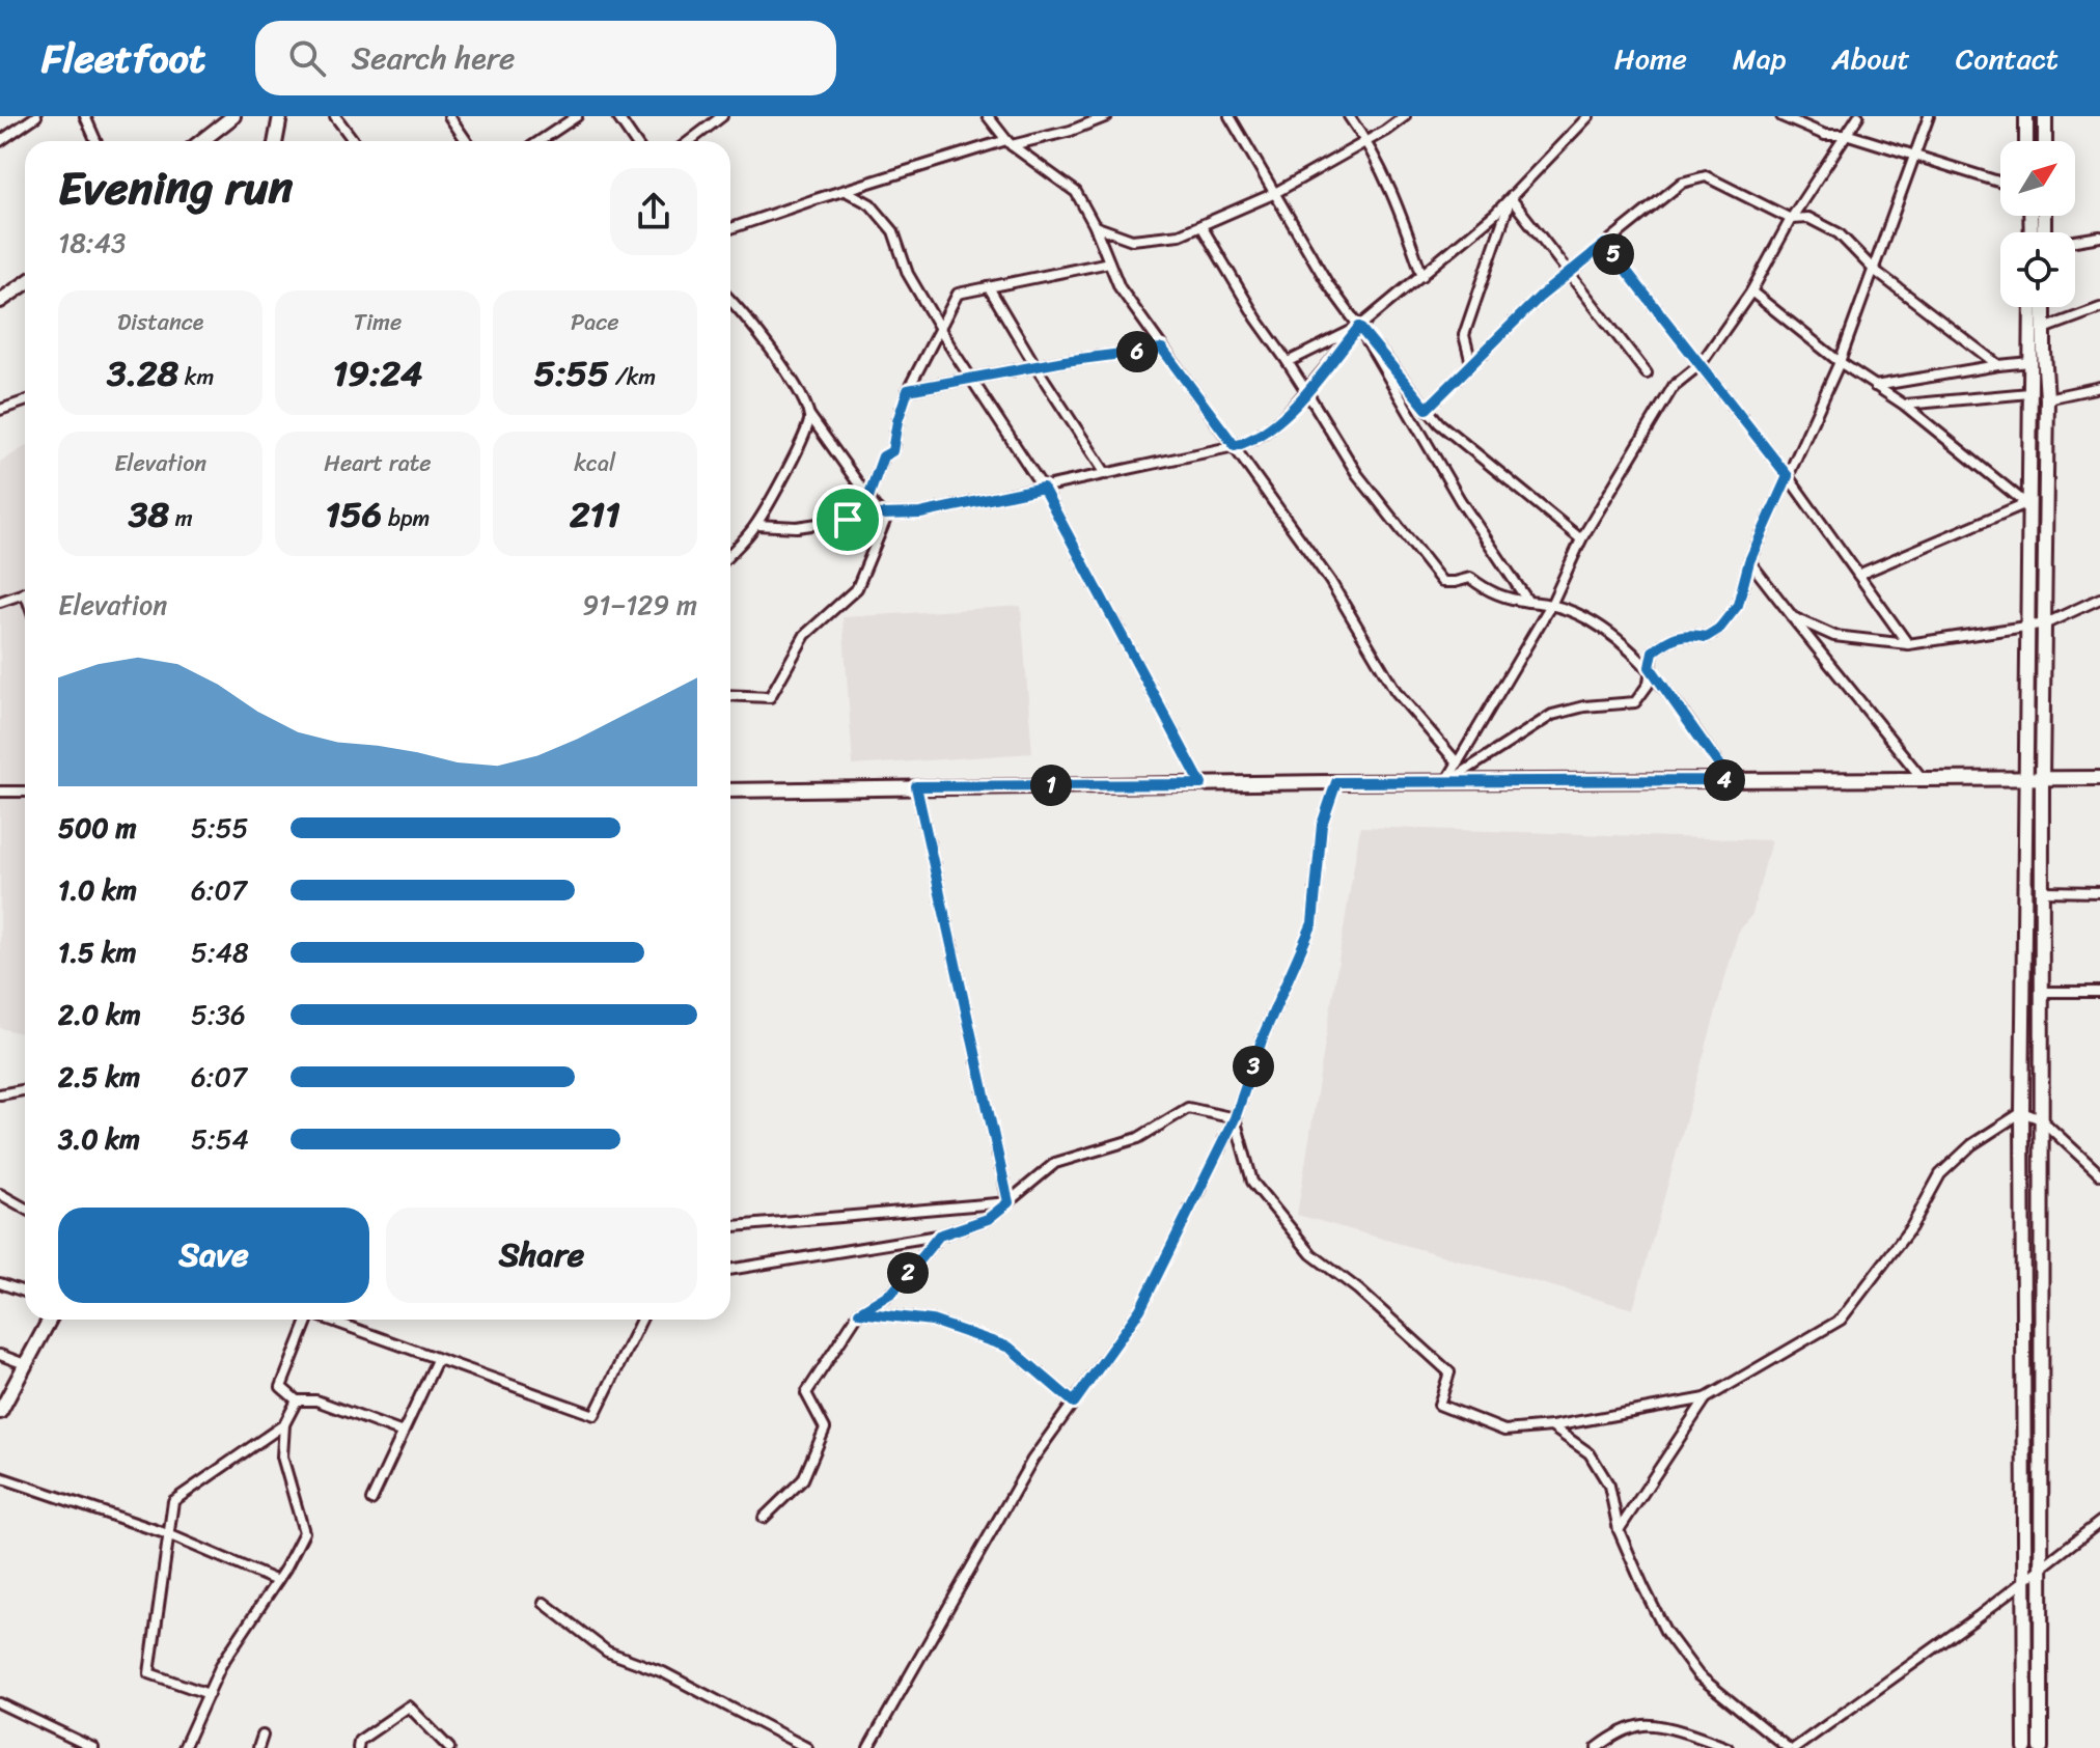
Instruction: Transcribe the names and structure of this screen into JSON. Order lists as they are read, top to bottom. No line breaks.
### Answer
{"north":"top right","page":{"header":"Fleetfoot","search":"Search here","nav":["Home","Map","About","Contact"],"heading":["Evening run","18:43"],"pins":["5","6","4","1","3","2"],"stats":[["Distance","3.28 km"],["Time","19:24"],["Pace","5:55 /km"],["Elevation","38 m"],["Heart rate","156 bpm"],["kcal","211"]],"chart":["Elevation","91–129 m"],"list":[{"name":"500 m","note":"5:55"},{"name":"1.0 km","note":"6:07"},{"name":"1.5 km","note":"5:48"},{"name":"2.0 km","note":"5:36"},{"name":"2.5 km","note":"6:07"},{"name":"3.0 km","note":"5:54"}],"buttons":["Save","Share"]}}
